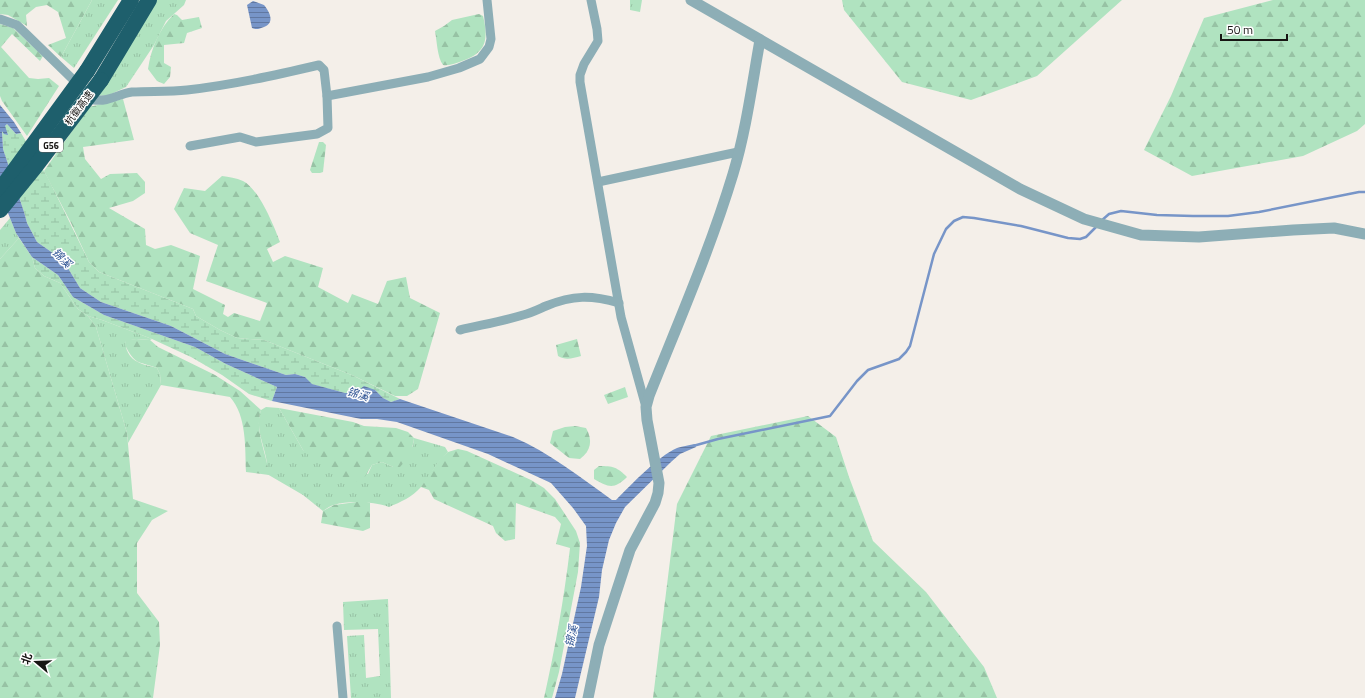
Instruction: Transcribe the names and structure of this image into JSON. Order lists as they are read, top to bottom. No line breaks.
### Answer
{"streets":{"highway":["杭徽高速","G56"]},"water":["锦溪"],"scale_bar":"50 m","north":"left"}
